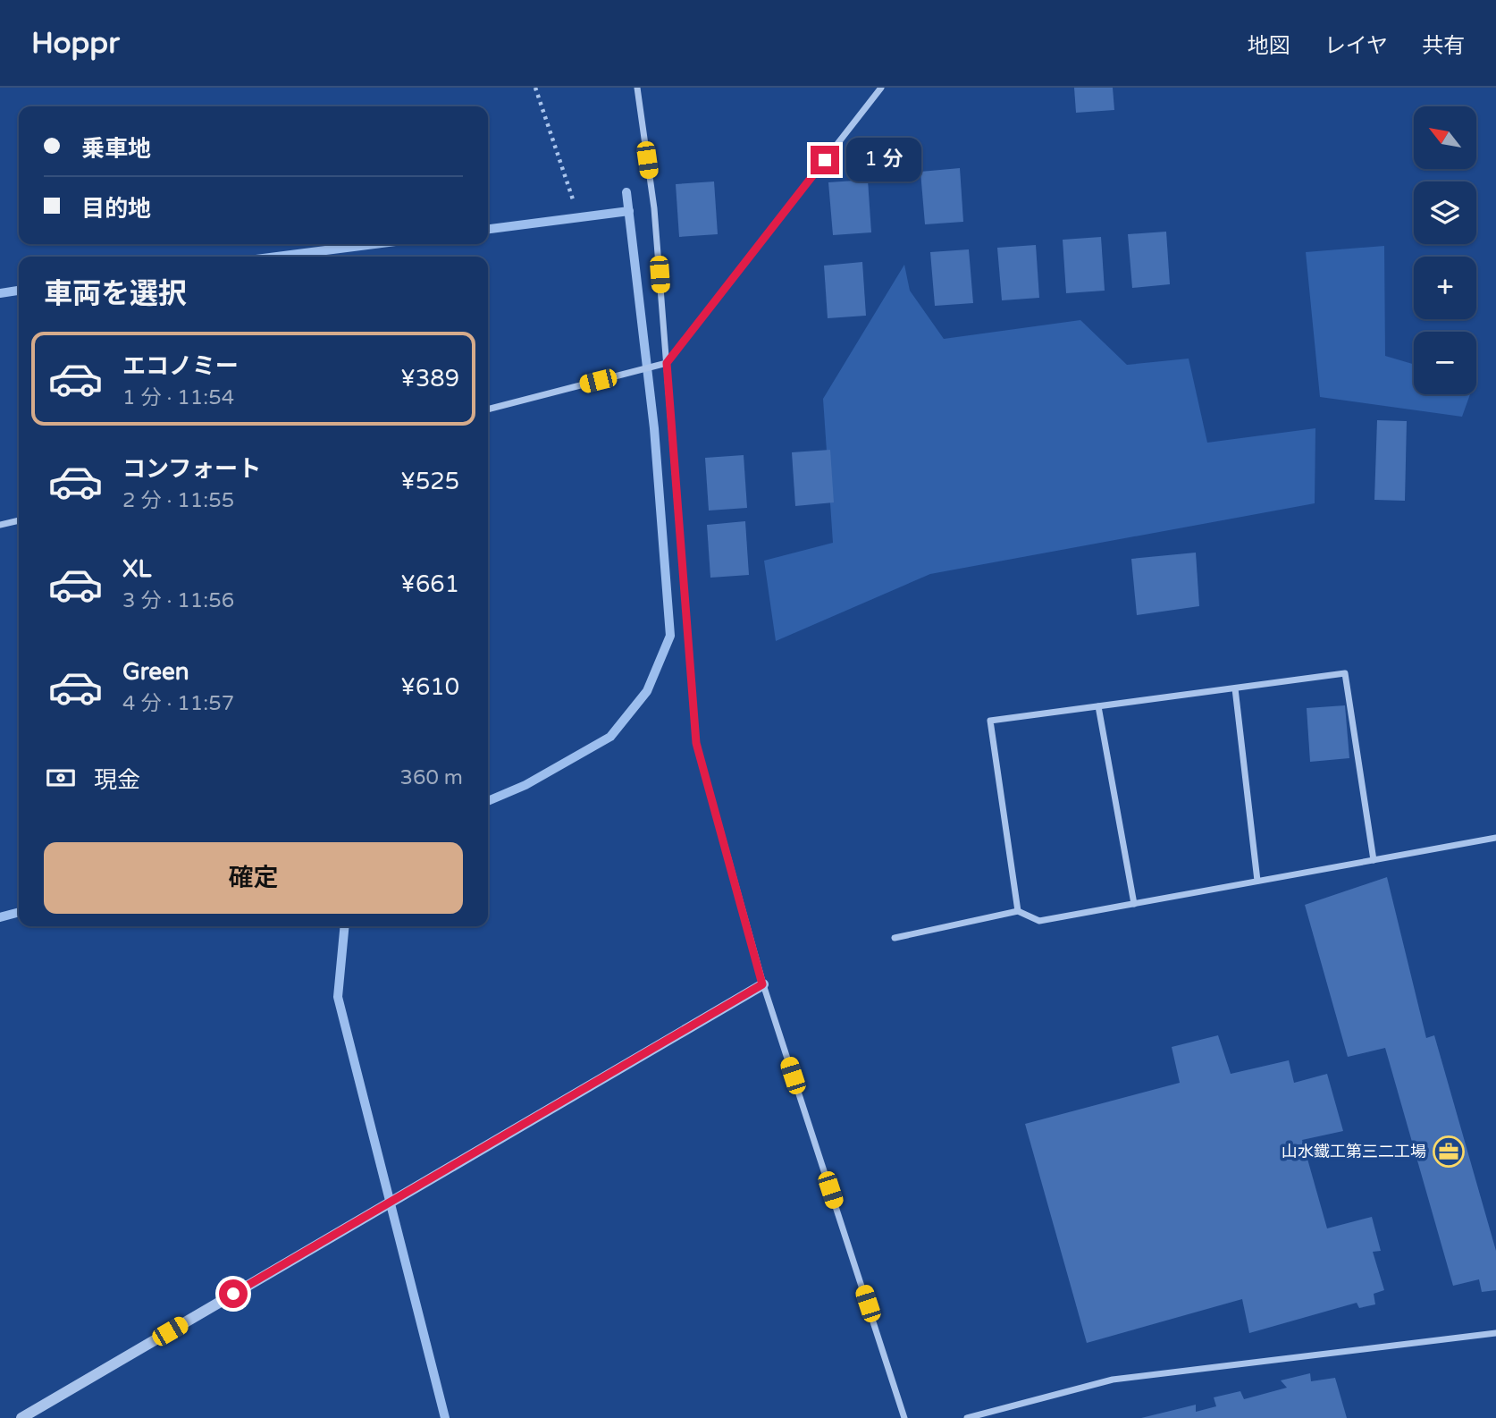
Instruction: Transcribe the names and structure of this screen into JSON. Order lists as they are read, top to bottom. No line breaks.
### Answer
{"places":{"office":["山水鐵工第三二工場"]},"north":"top left","page":{"header":"Hoppr","nav":["地図","レイヤ","共有"],"map_buttons":["+","−"],"banner":["乗車地","目的地"],"bubble":"1 分","heading":"車両を選択","list":[{"name":"エコノミー","note":"1 分 · 11:54","value":"¥389"},{"name":"コンフォート","note":"2 分 · 11:55","value":"¥525"},{"name":"XL","note":"3 分 · 11:56","value":"¥661"},{"name":"Green","note":"4 分 · 11:57","value":"¥610"}],"pay":["現金","360 m"],"buttons":"確定"}}
